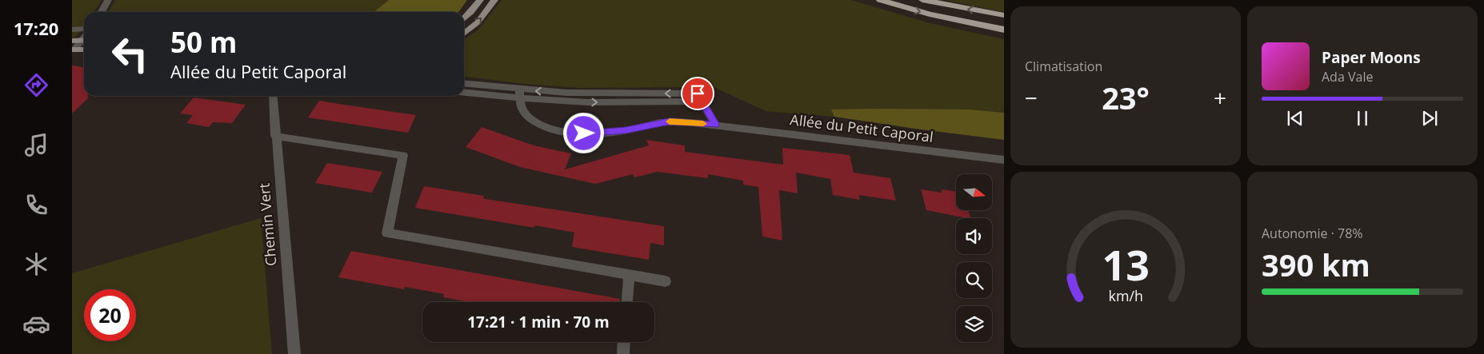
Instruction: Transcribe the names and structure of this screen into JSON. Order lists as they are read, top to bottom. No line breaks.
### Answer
{"streets":{"street":["Allée du Petit Caporal","Chemin Vert"]},"north":"right","page":{"tabs":"17:20","tile":["Climatisation",["Autonomie · 78%","390 km"]],"turn":["50 m","Allée du Petit Caporal"],"song":["Paper Moons","Ada Vale"],"heat":["−","23°","+"],"limit":"20","trip":"17:21 · 1 min · 70 m","gauge":["13","km/h"]}}
